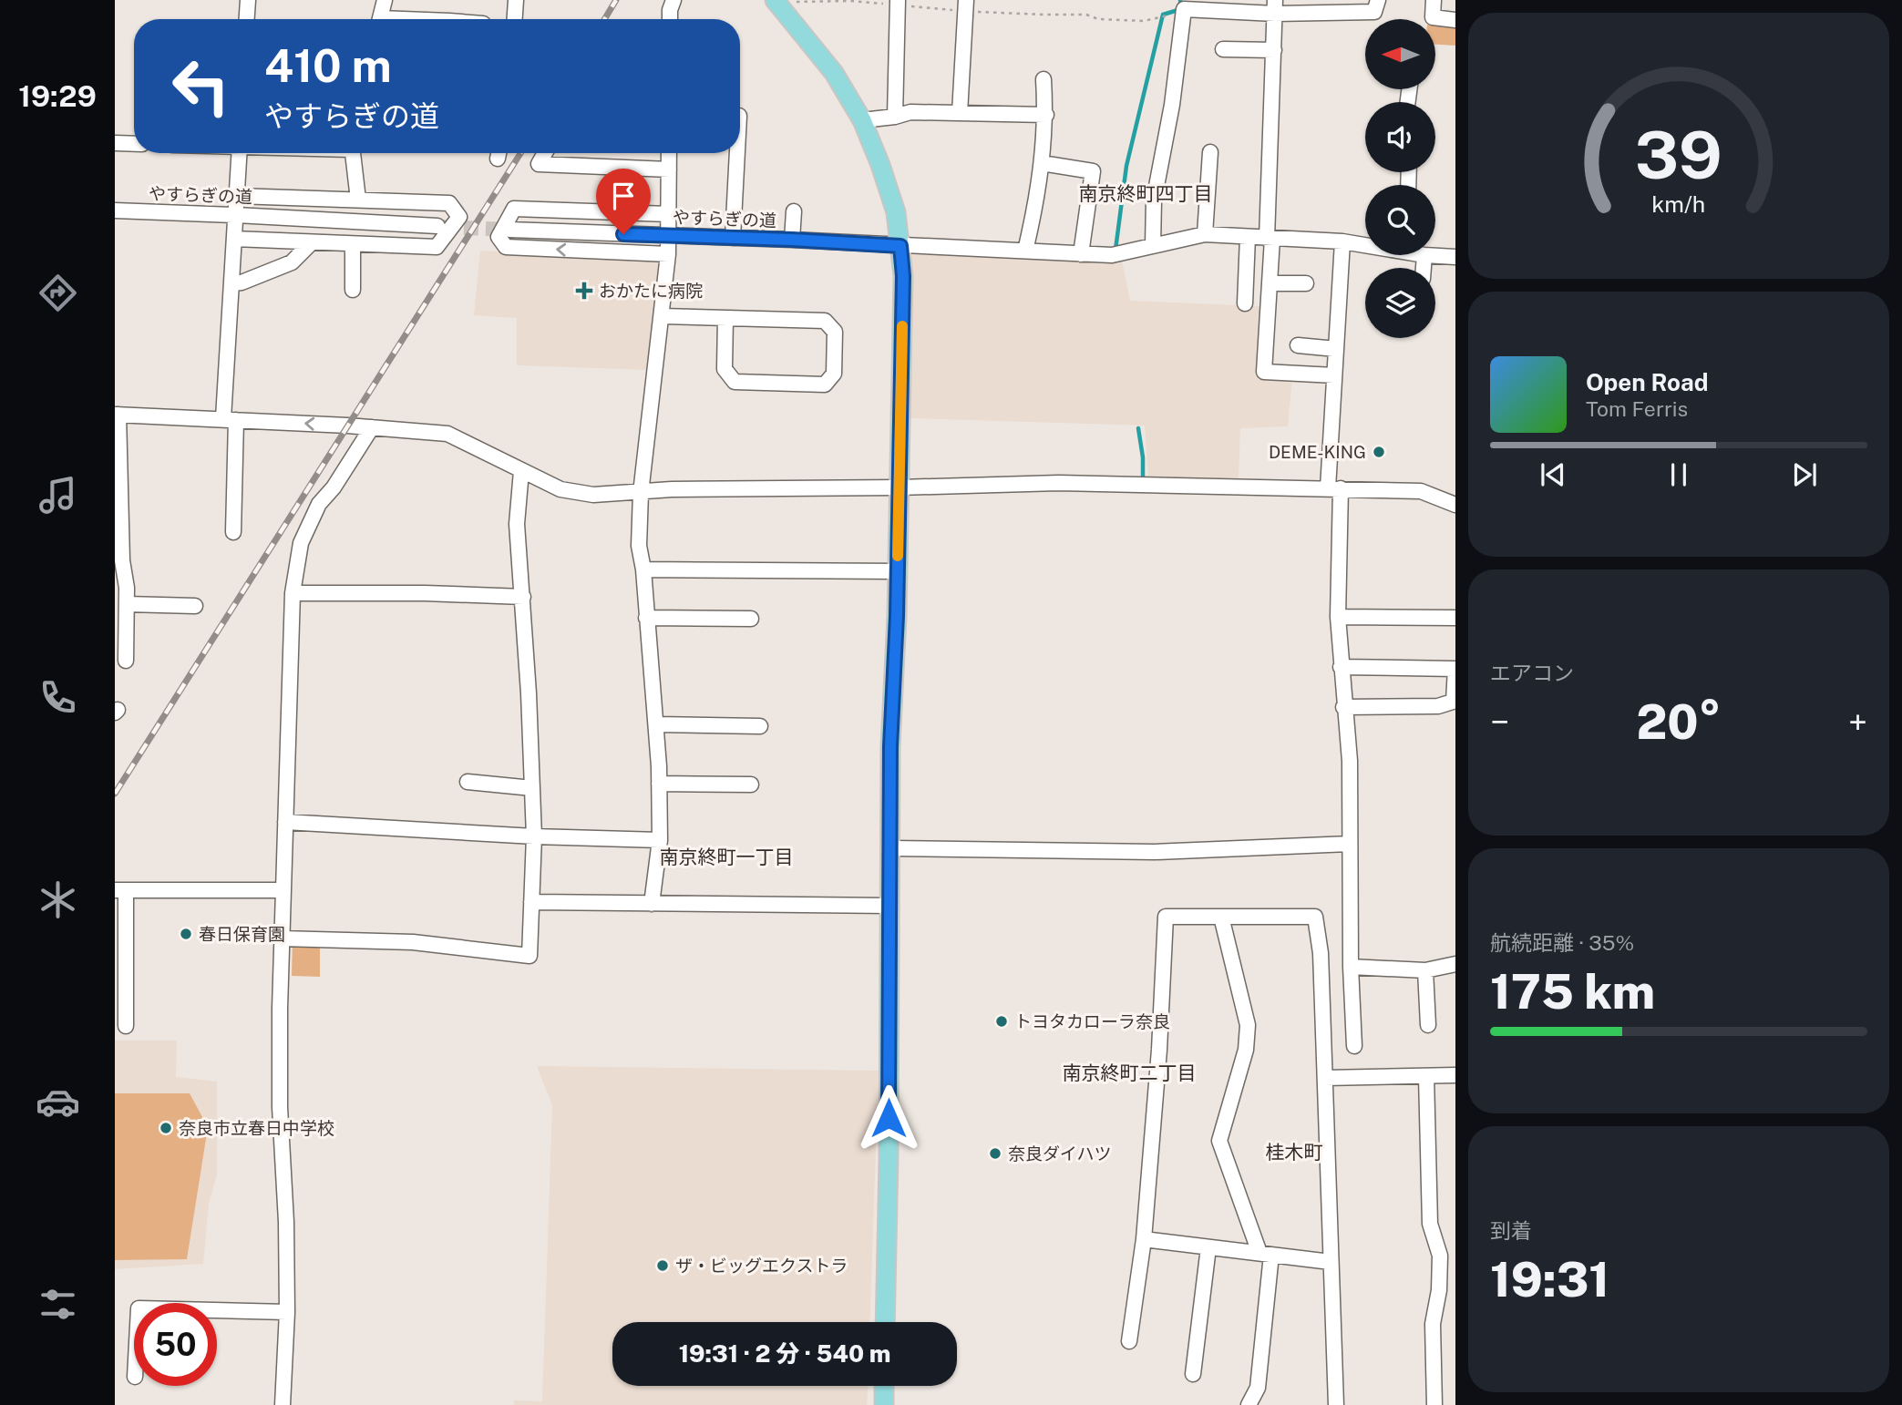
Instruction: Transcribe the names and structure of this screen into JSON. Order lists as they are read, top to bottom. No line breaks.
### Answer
{"streets":{"street":["やすらぎの道"]},"districts":["南京終町四丁目","南京終町一丁目","南京終町二丁目","桂木町"],"places":{"health":["おかたに病院"],"other":["DEME-KING","春日保育園","トヨタカローラ奈良","奈良市立春日中学校","奈良ダイハツ","ザ・ビッグエクストラ"]},"north":"left","page":{"tabs":"19:29","turn":["410 m","やすらぎの道"],"song":["Open Road","Tom Ferris"],"tile":["エアコン",["航続距離 · 35%","175 km"],["到着","19:31"]],"heat":["−","20°","+"],"limit":"50","trip":"19:31 · 2 分 · 540 m","gauge":["39","km/h"]}}
